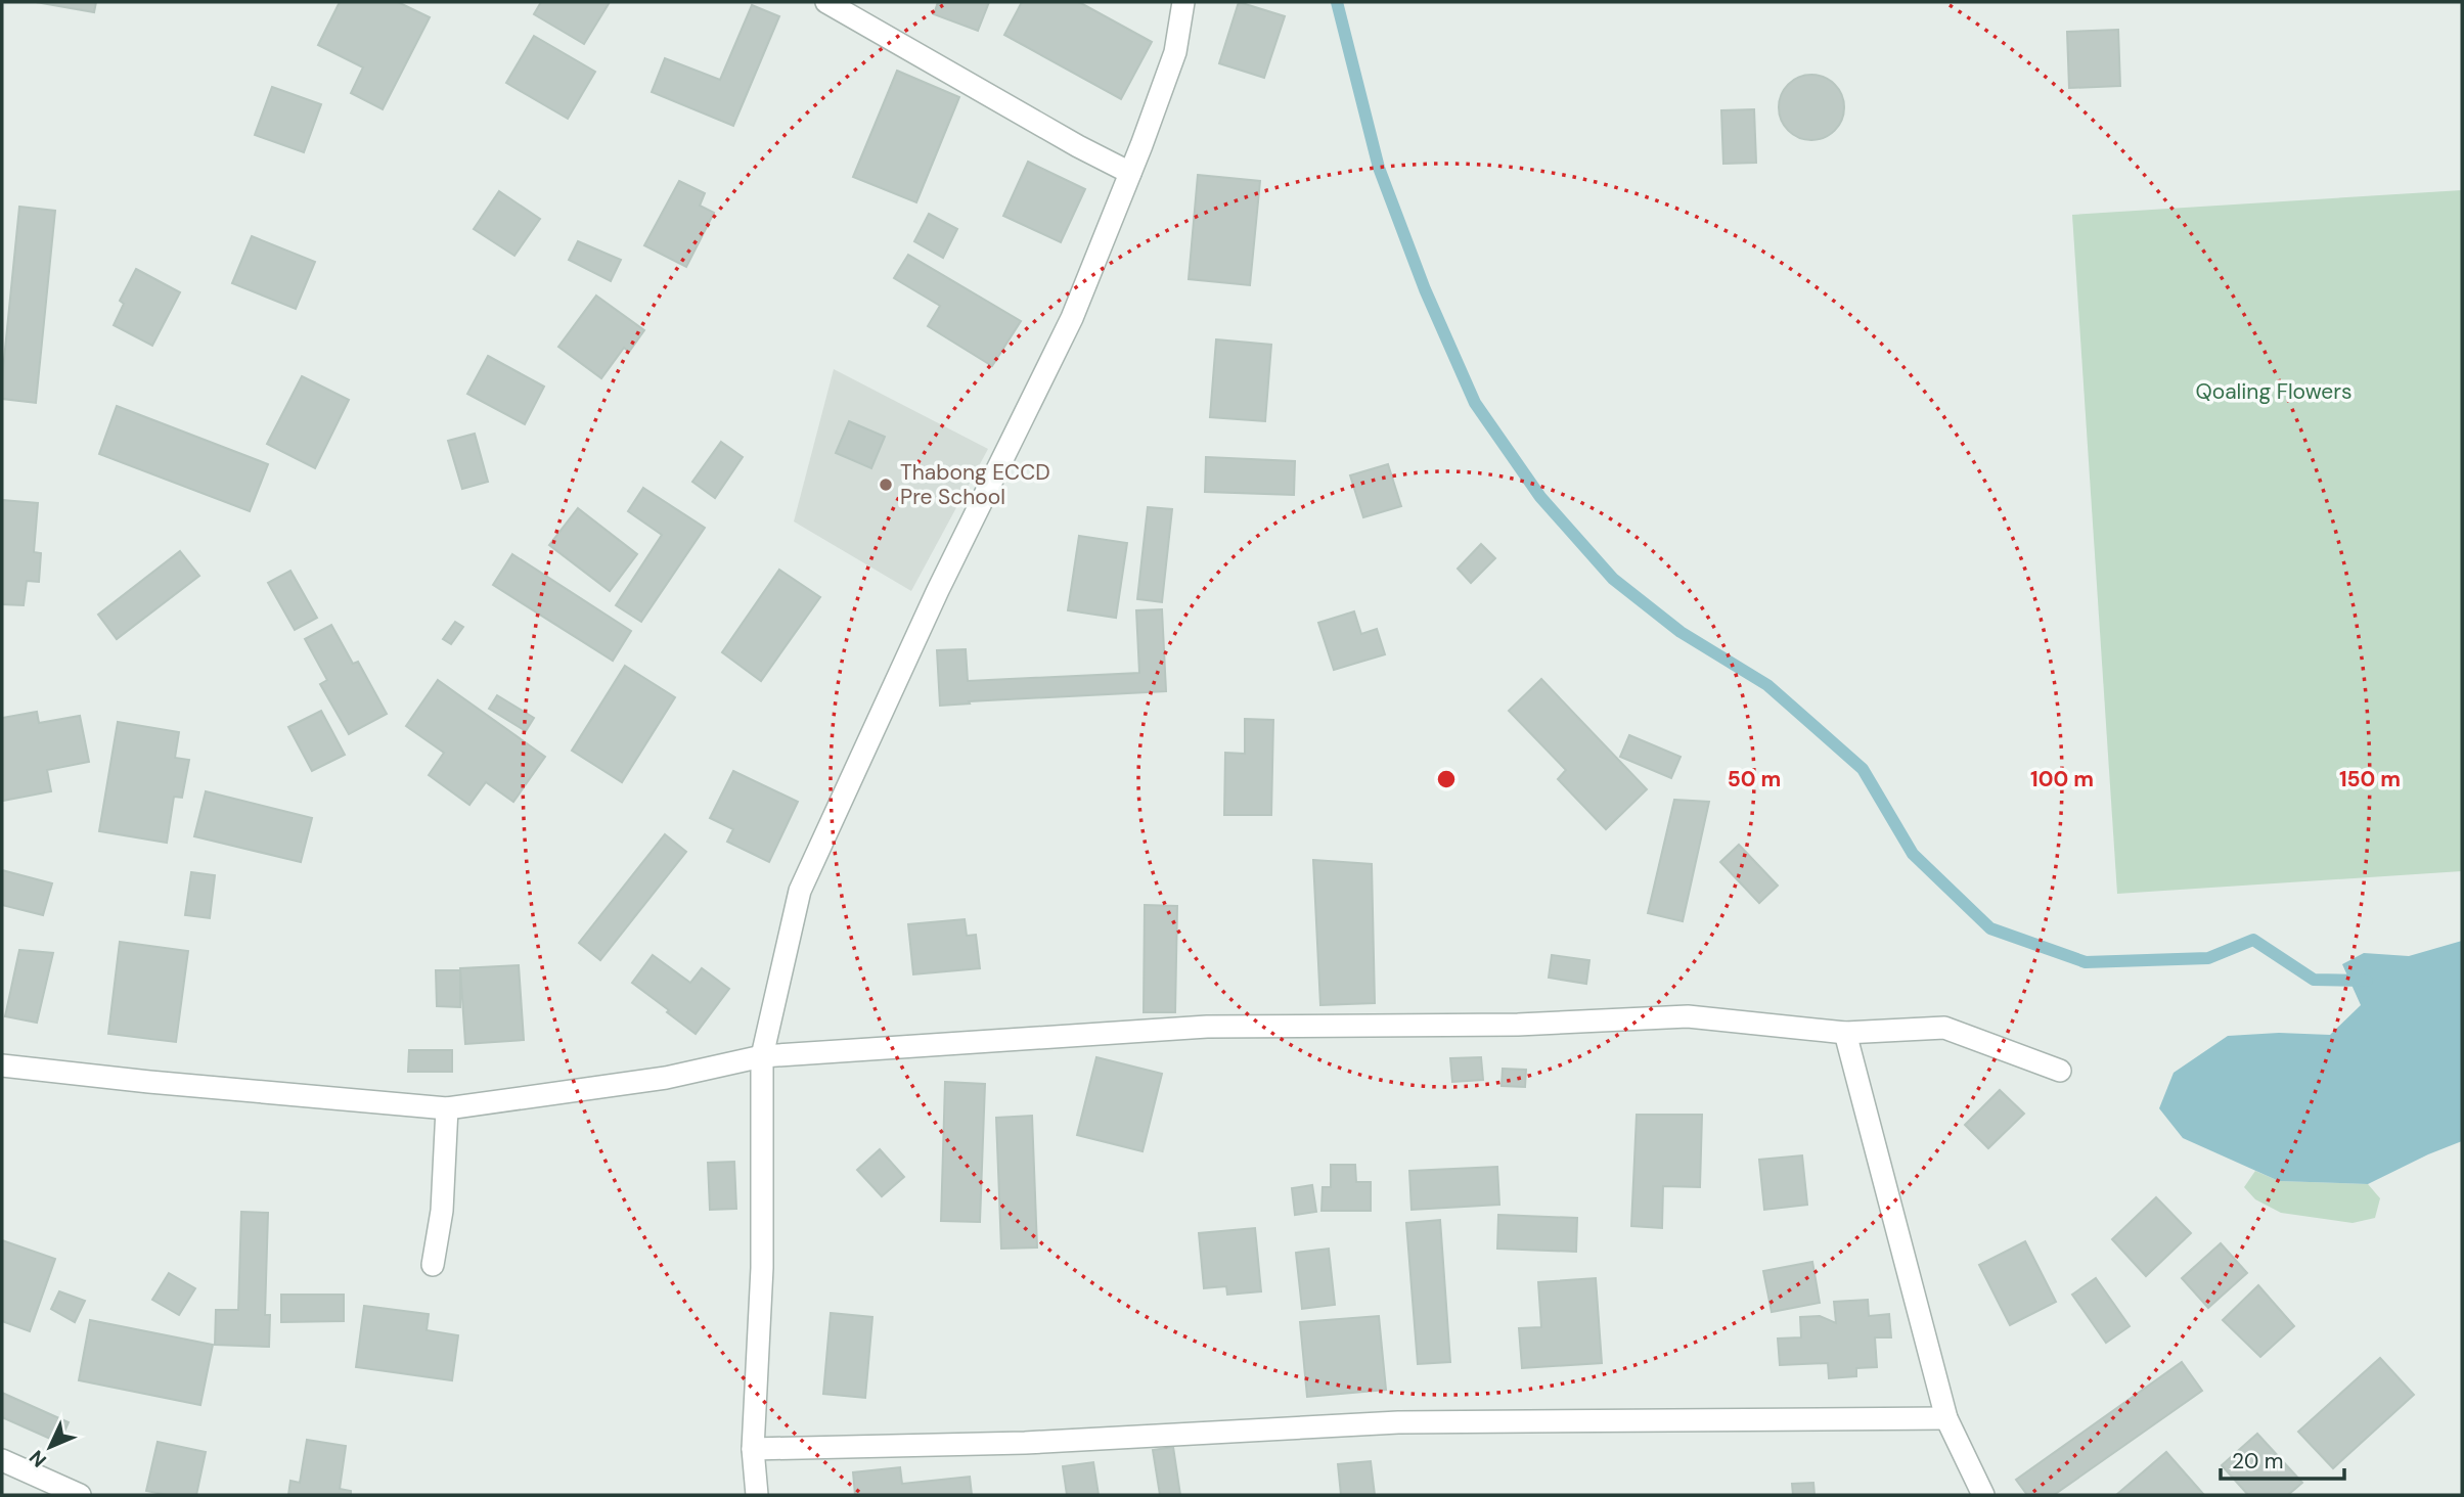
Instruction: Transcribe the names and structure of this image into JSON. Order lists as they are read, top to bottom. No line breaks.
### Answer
{"parks":["Qoaling Flowers"],"places":["Thabong ECCD Pre School"],"scale_bar":"20 m","north":"bottom left","rings":["50 m","100 m","150 m"]}
